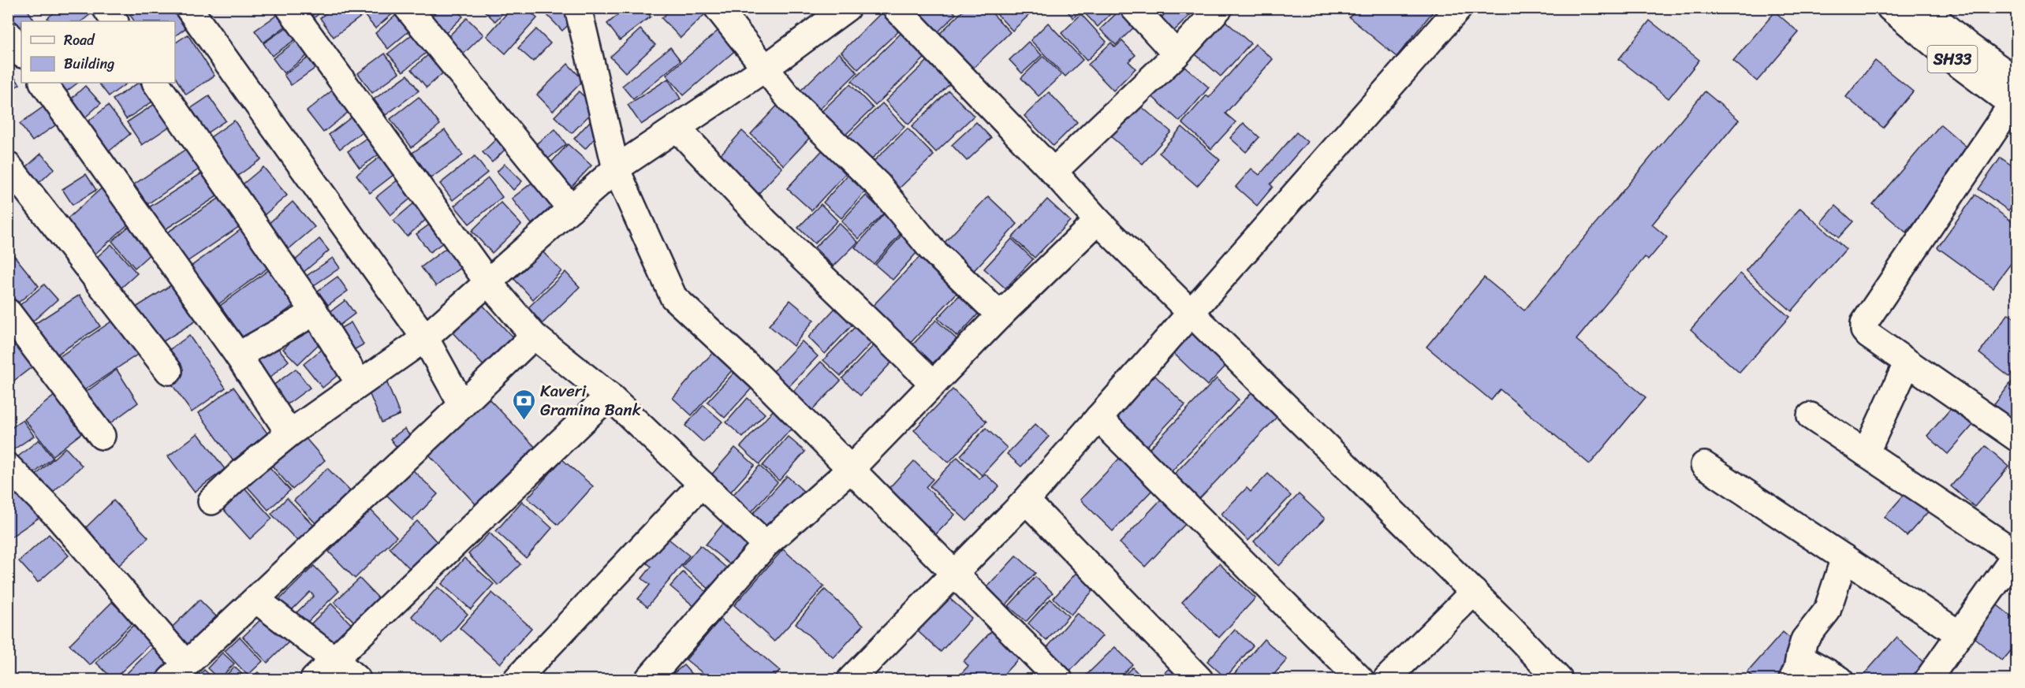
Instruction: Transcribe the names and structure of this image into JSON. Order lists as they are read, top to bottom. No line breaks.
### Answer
{"streets":{"street":["SH33"]},"places":{"bank":["Kaveri Gramina Bank"]},"legend":["Road","Building"]}
